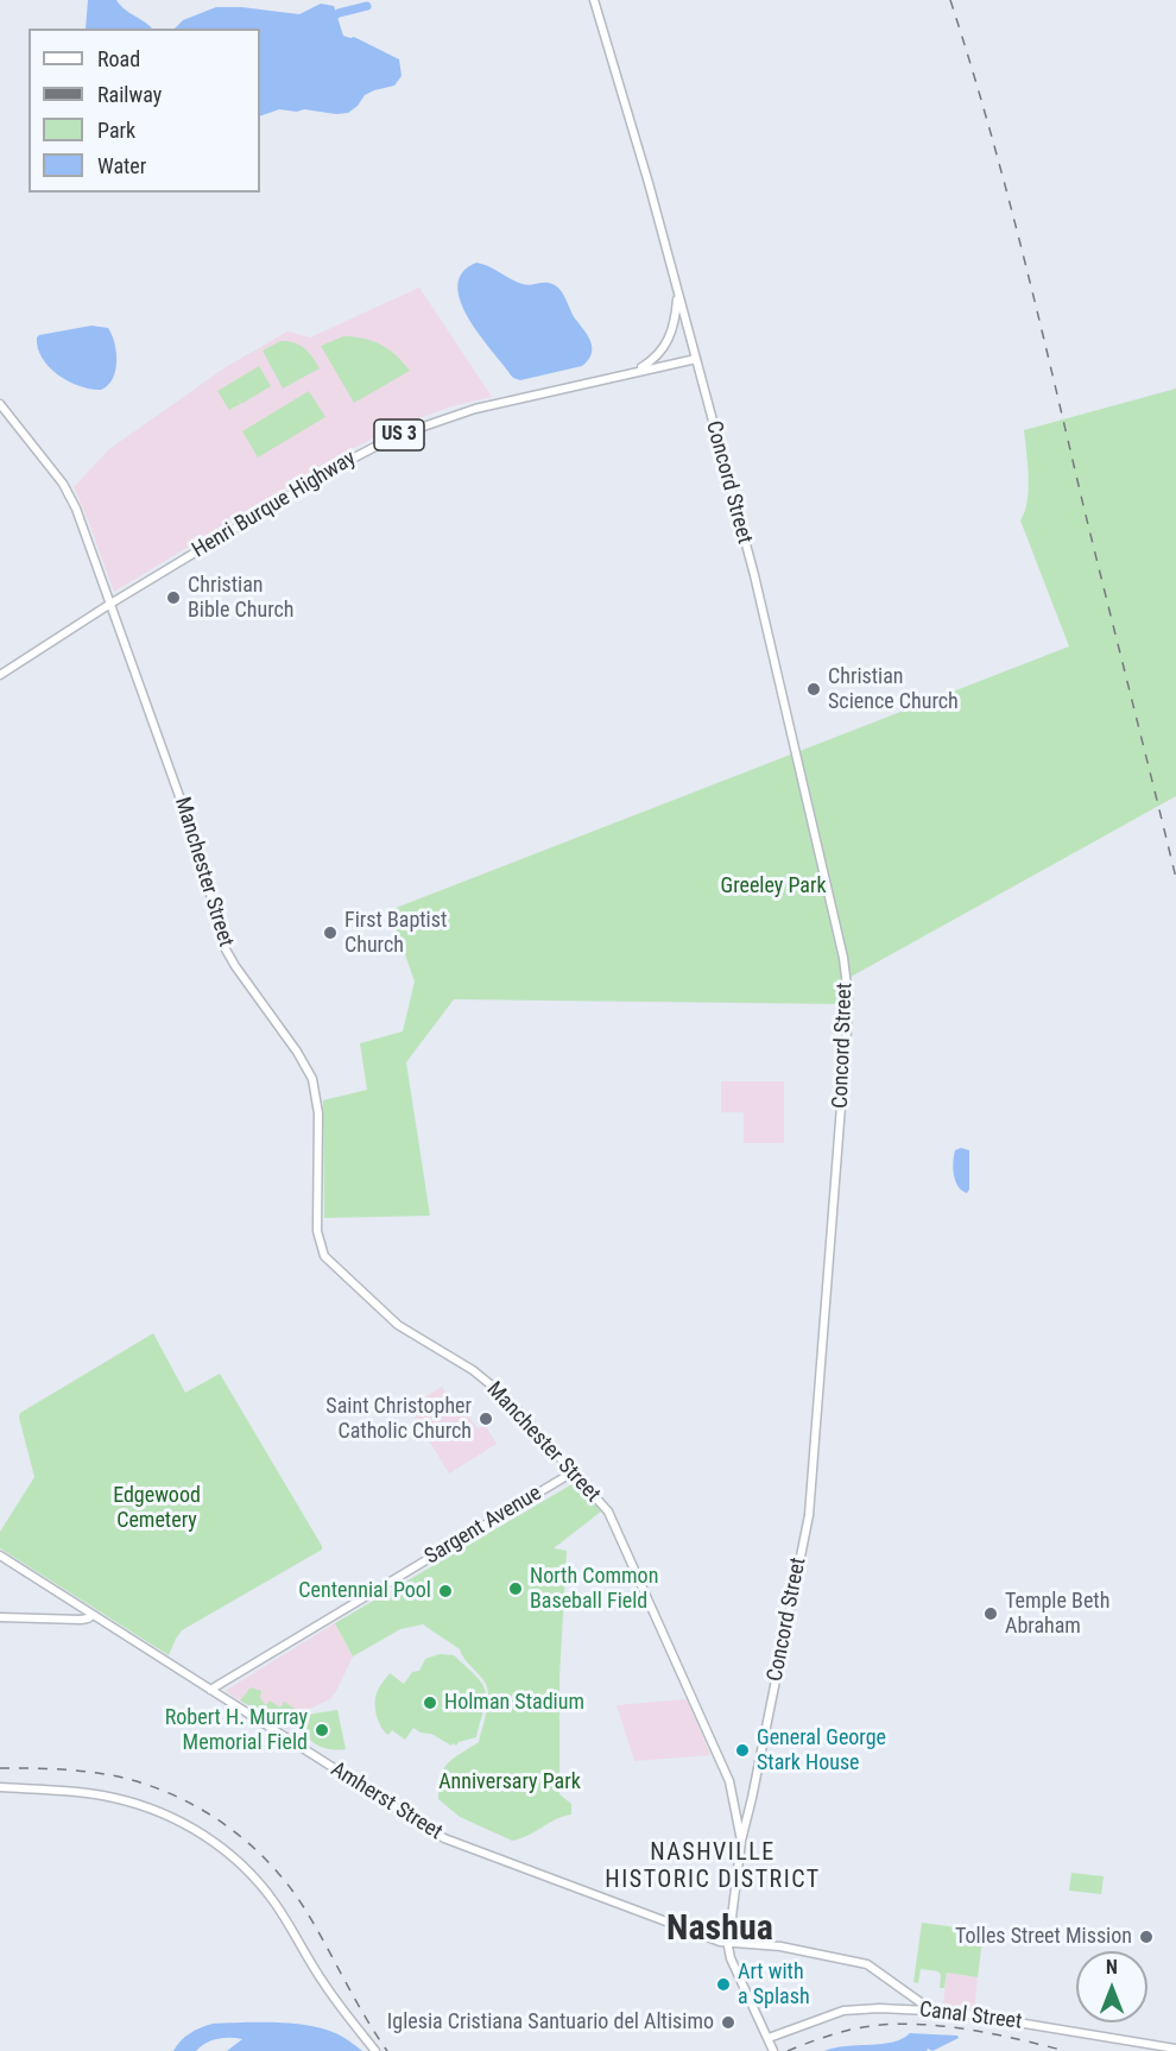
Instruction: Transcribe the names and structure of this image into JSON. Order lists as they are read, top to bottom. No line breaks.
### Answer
{"streets":{"main road":["US 3","Concord Street","Henri Burque Highway","Manchester Street","Sargent Avenue","Amherst Street","Canal Street"]},"crossings":[["Concord Street","Henri Burque Highway"],["Concord Street","Manchester Street"],["Concord Street","Amherst Street"],["Henri Burque Highway","Manchester Street"],["Manchester Street","Sargent Avenue"],["Sargent Avenue","Amherst Street"],["Amherst Street","Canal Street"]],"districts":["NASHVILLE HISTORIC DISTRICT","Nashua"],"parks":["Greeley Park","Edgewood Cemetery","Anniversary Park"],"places":["Christian Bible Church","Christian Science Church","First Baptist Church","Saint Christopher Catholic Church","North Common Baseball Field","Centennial Pool","Temple Beth Abraham","Holman Stadium","Robert H. Murray Memorial Field","General George Stark House","Tolles Street Mission","Art with a Splash","Iglesia Cristiana Santuario del Altisimo"],"legend":["Road","Railway","Park","Water"],"north":"top"}
